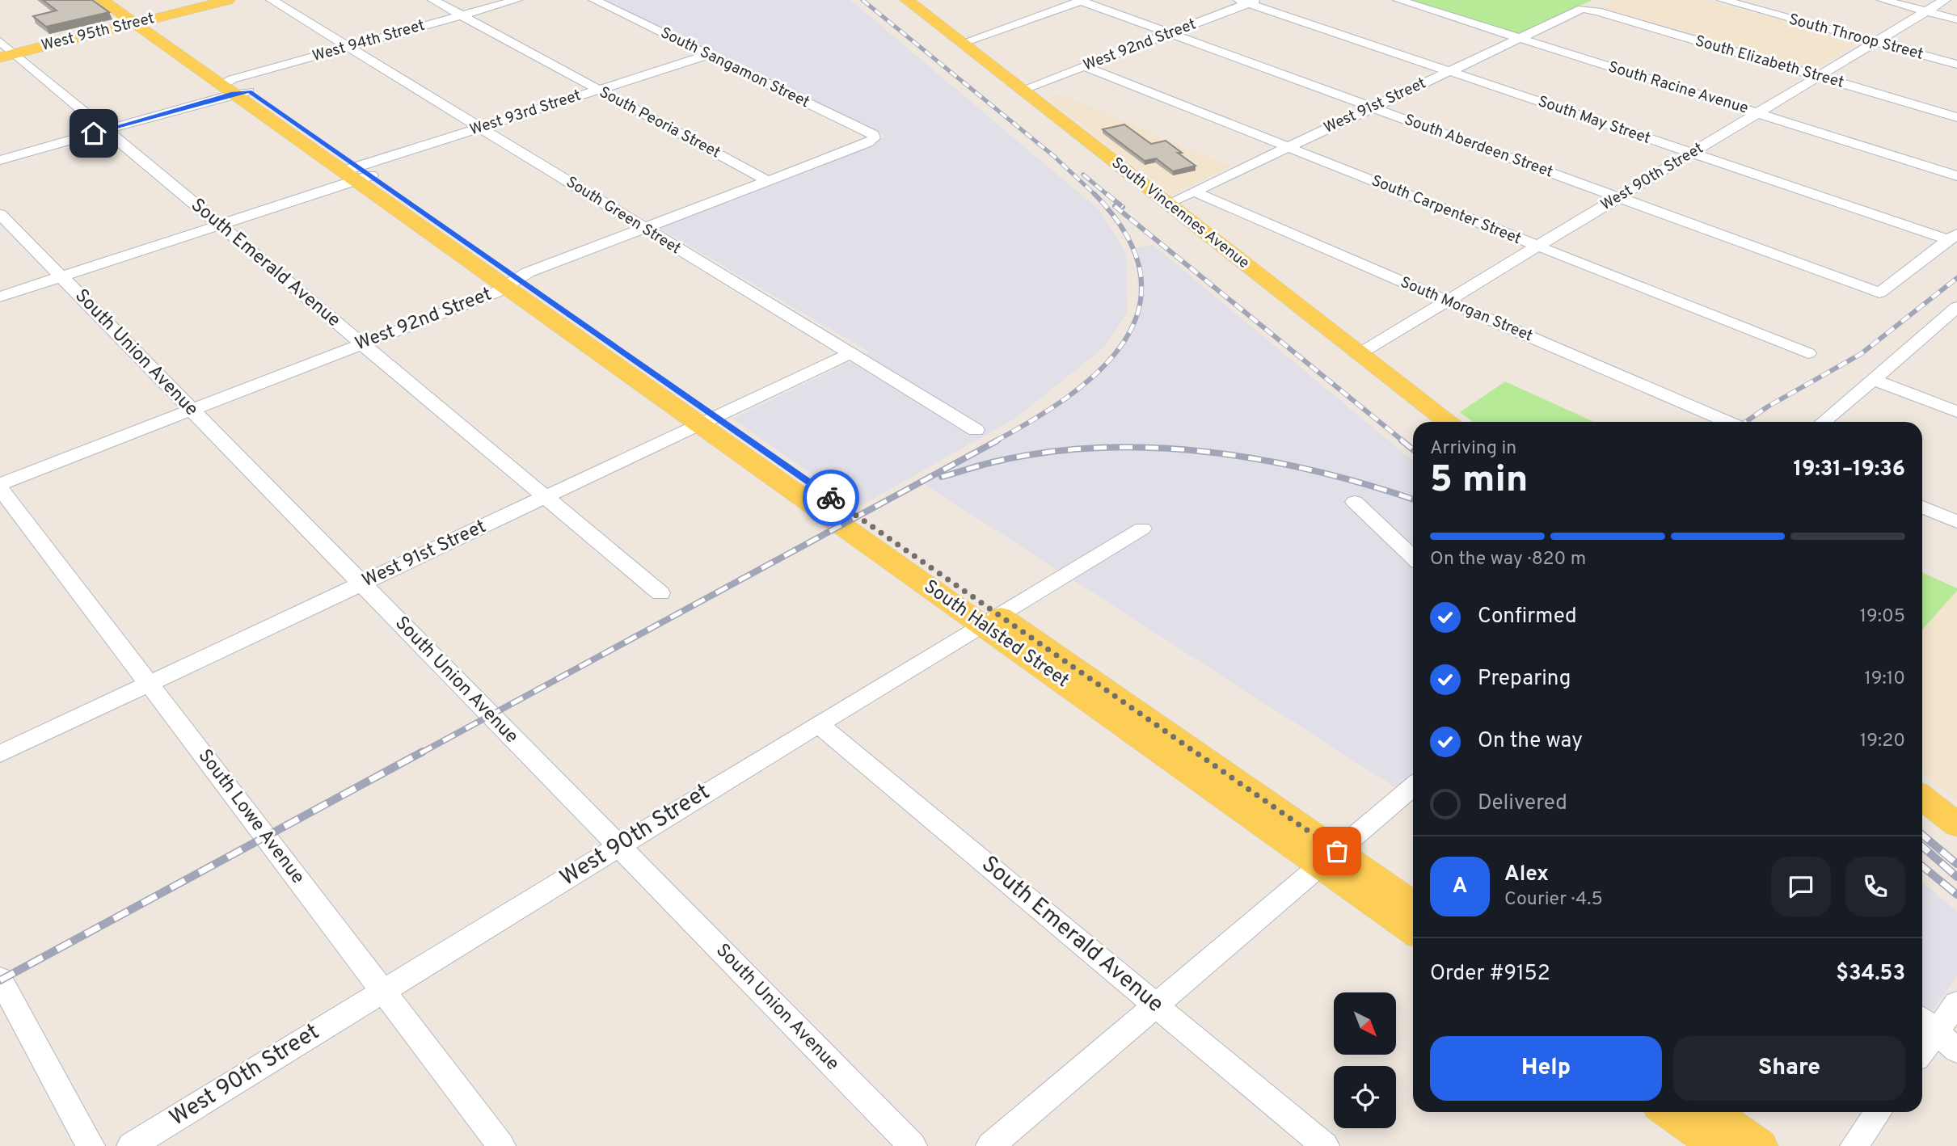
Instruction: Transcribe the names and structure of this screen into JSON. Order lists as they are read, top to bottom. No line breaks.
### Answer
{"streets":{"main road":["West 95th Street","South Vincennes Avenue","South Halsted Street"],"street":["South Throop Street","West 94th Street","West 92nd Street","South Elizabeth Street","South Sangamon Street","South Racine Avenue","West 91st Street","West 93rd Street","South May Street","South Peoria Street","South Aberdeen Street","West 90th Street","South Carpenter Street","South Green Street","South Emerald Avenue","South Morgan Street","South Union Avenue","South Lowe Avenue"]},"crossings":[["West 95th Street","South Emerald Avenue"],["West 95th Street","South Halsted Street"],["South Throop Street","West 90th Street"],["West 94th Street","South Peoria Street"],["West 94th Street","South Green Street"],["West 94th Street","South Emerald Avenue"],["West 94th Street","South Halsted Street"],["West 92nd Street","South Sangamon Street"],["West 92nd Street","South May Street"],["West 92nd Street","South Peoria Street"],["West 92nd Street","South Aberdeen Street"],["West 92nd Street","South Carpenter Street"],["West 92nd Street","South Vincennes Avenue"],["West 92nd Street","South Green Street"],["West 92nd Street","South Emerald Avenue"],["West 92nd Street","South Union Avenue"],["West 92nd Street","South Halsted Street"],["South Elizabeth Street","West 91st Street"],["South Elizabeth Street","West 90th Street"],["South Sangamon Street","West 93rd Street"],["South Racine Avenue","West 91st Street"],["South Racine Avenue","West 90th Street"],["West 91st Street","South May Street"],["West 91st Street","South Aberdeen Street"],["West 91st Street","South Carpenter Street"],["West 91st Street","South Vincennes Avenue"],["West 91st Street","South Green Street"],["West 91st Street","South Emerald Avenue"],["West 91st Street","South Morgan Street"],["West 91st Street","South Union Avenue"],["West 91st Street","South Halsted Street"],["West 91st Street","South Lowe Avenue"],["West 93rd Street","South Peoria Street"],["West 93rd Street","South Green Street"],["West 93rd Street","South Emerald Avenue"],["West 93rd Street","South Union Avenue"],["West 93rd Street","South Halsted Street"],["South May Street","South Aberdeen Street"],["South May Street","West 90th Street"],["South Aberdeen Street","West 90th Street"],["West 90th Street","South Carpenter Street"],["West 90th Street","South Vincennes Avenue"],["West 90th Street","South Emerald Avenue"],["West 90th Street","South Morgan Street"],["West 90th Street","South Union Avenue"],["West 90th Street","South Halsted Street"],["West 90th Street","South Lowe Avenue"]],"north":"bottom right","page":{"heading":["5 min","Arriving in","19:31–19:36"],"panel":["Alex","Courier · 4.5","Order #9152","$34.53"],"bar":"On the way · 820 m","list":[["Confirmed","19:05"],["Preparing","19:10"],["On the way","19:20"],"Delivered"],"round":"A","buttons":["Help","Share"]}}
